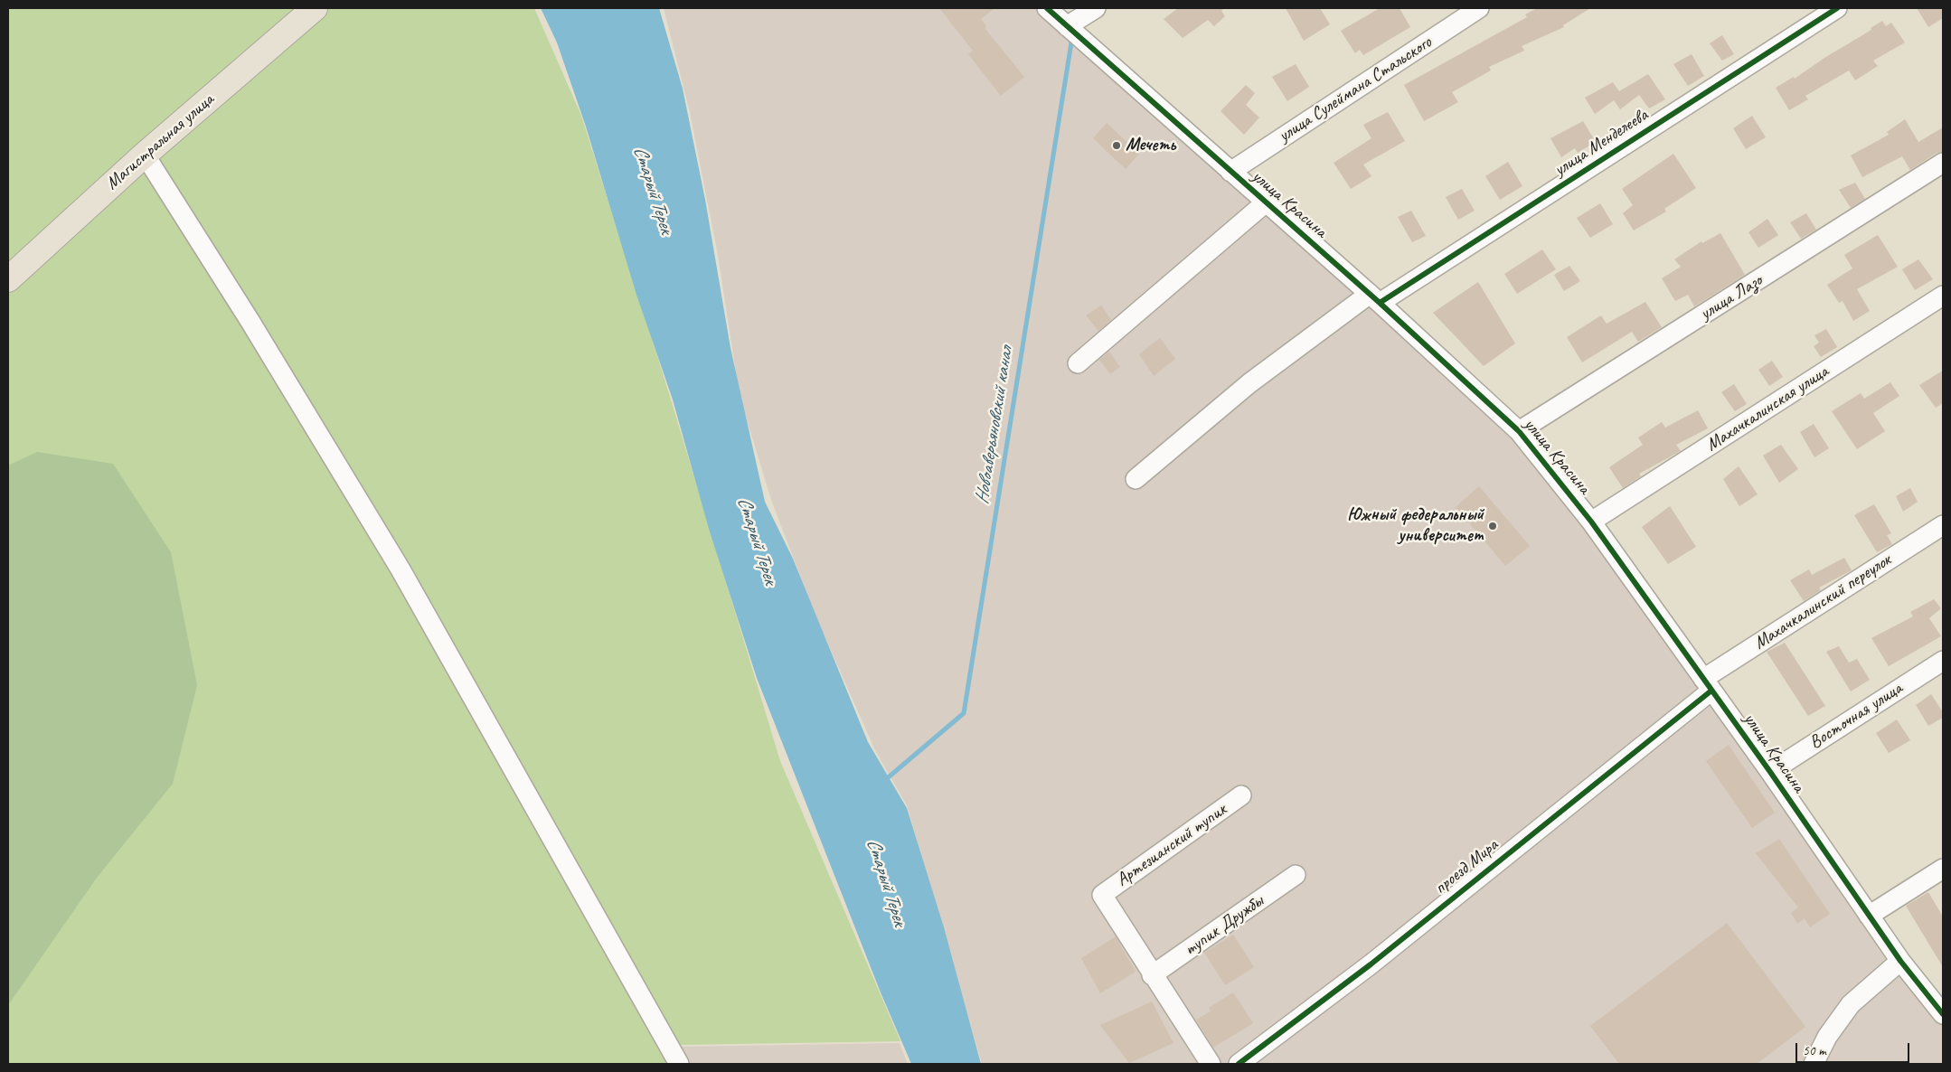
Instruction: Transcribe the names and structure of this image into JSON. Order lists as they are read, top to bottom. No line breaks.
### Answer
{"streets":{"main road":["Магистральная улица"],"street":["улица Сулеймана Стальского","улица Менделеева","улица Красина","улица Лазо","Махачкалинская улица","Махачкалинский переулок","Восточная улица","Артезианский тупик","проезд Мира","тупик Дружбы"]},"crossings":[["улица Сулеймана Стальского","улица Красина"],["улица Менделеева","улица Красина"],["улица Красина","улица Лазо"],["улица Красина","Махачкалинская улица"],["улица Красина","Махачкалинский переулок"],["улица Красина","Восточная улица"],["улица Красина","проезд Мира"],["Махачкалинский переулок","проезд Мира"],["Артезианский тупик","тупик Дружбы"]],"water":["Старый Терек","Новоаверьяновский канал"],"places":["Мечеть","Южный федеральный университет"],"scale_bar":"50 m"}
